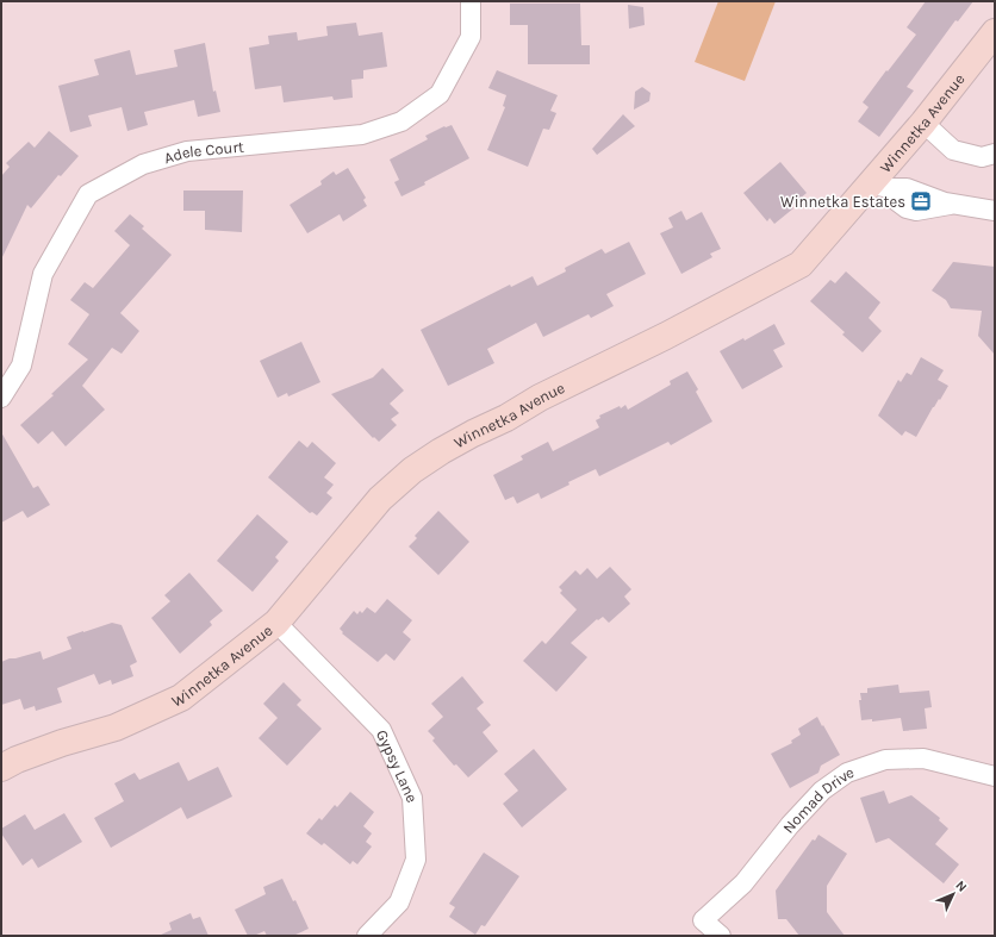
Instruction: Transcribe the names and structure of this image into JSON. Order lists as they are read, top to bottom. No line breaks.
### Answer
{"streets":{"main road":["Winnetka Avenue"],"street":["Adele Court","Gypsy Lane","Nomad Drive"]},"crossings":[["Winnetka Avenue","Gypsy Lane"]],"places":{"office":["Winnetka Estates"]},"north":"top right"}
